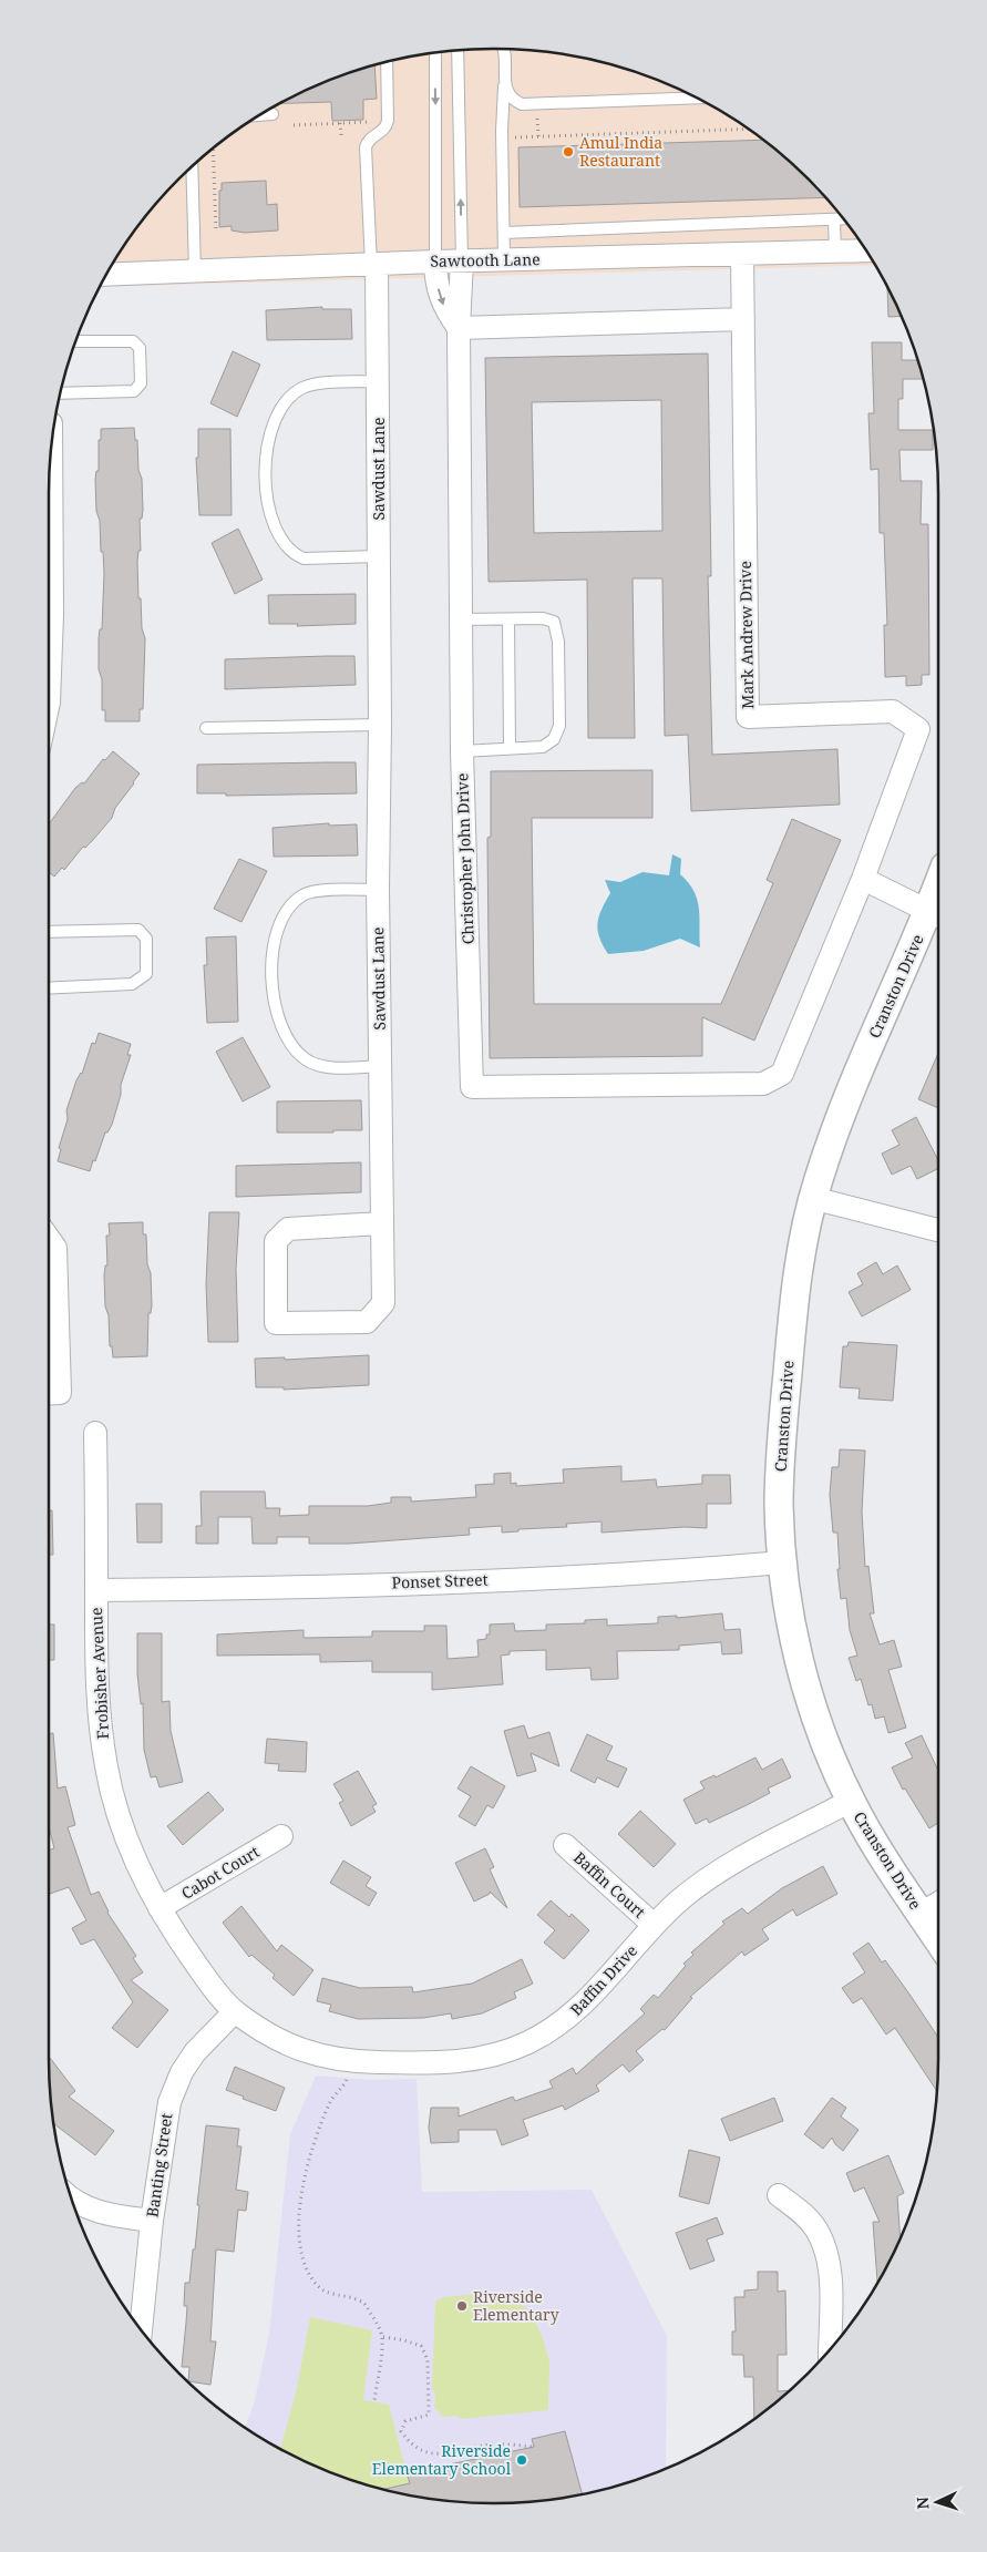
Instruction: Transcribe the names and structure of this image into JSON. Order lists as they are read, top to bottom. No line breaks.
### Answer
{"streets":{"street":["Sawtooth Lane","Sawdust Lane","Mark Andrew Drive","Christopher John Drive","Cranston Drive","Ponset Street","Frobisher Avenue","Cabot Court","Baffin Court","Baffin Drive","Banting Street"]},"crossings":[["Sawtooth Lane","Sawdust Lane"],["Sawtooth Lane","Mark Andrew Drive"],["Sawtooth Lane","Christopher John Drive"],["Mark Andrew Drive","Christopher John Drive"],["Cranston Drive","Ponset Street"],["Cranston Drive","Baffin Drive"],["Ponset Street","Frobisher Avenue"],["Frobisher Avenue","Cabot Court"],["Frobisher Avenue","Baffin Drive"],["Frobisher Avenue","Banting Street"],["Baffin Court","Baffin Drive"],["Baffin Drive","Banting Street"]],"places":["Amul India Restaurant","Riverside Elementary","Riverside Elementary School"],"north":"left"}
